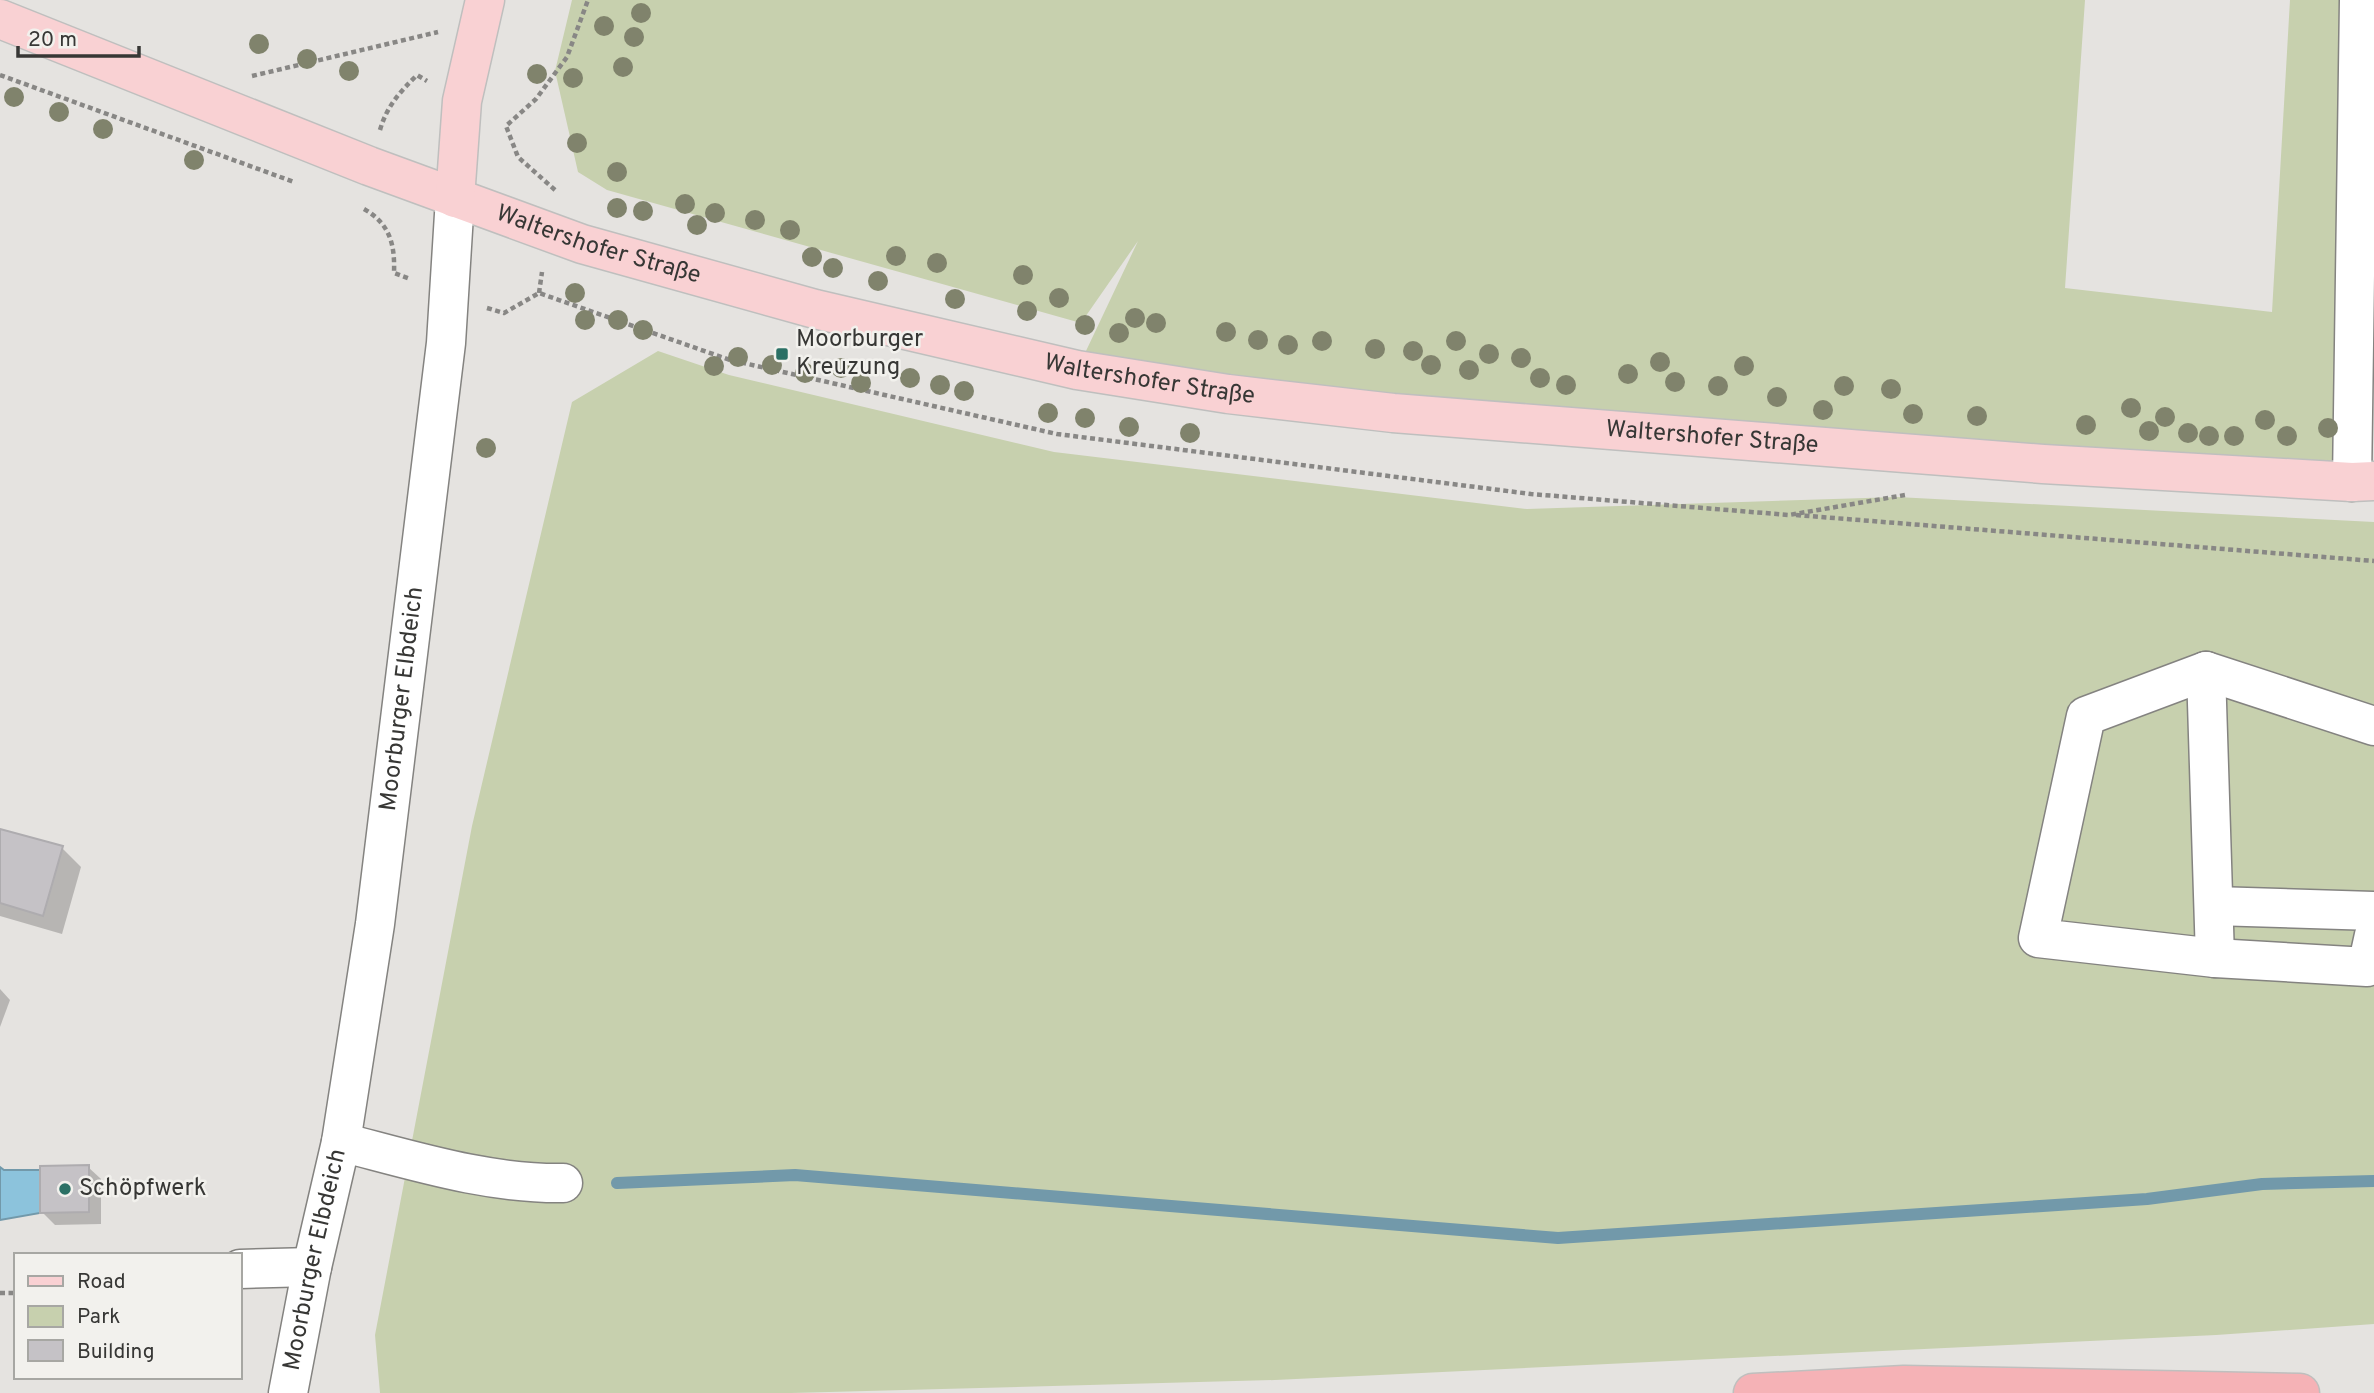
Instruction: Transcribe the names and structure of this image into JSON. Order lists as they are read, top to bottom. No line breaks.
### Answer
{"streets":{"main road":["Waltershofer Straße","Moorburger Elbdeich"]},"crossings":[["Waltershofer Straße","Moorburger Elbdeich"]],"places":{"transit":["Moorburger Kreuzung"],"other":["Schöpfwerk"]},"legend":["Road","Park","Building"],"scale_bar":"20 m"}
